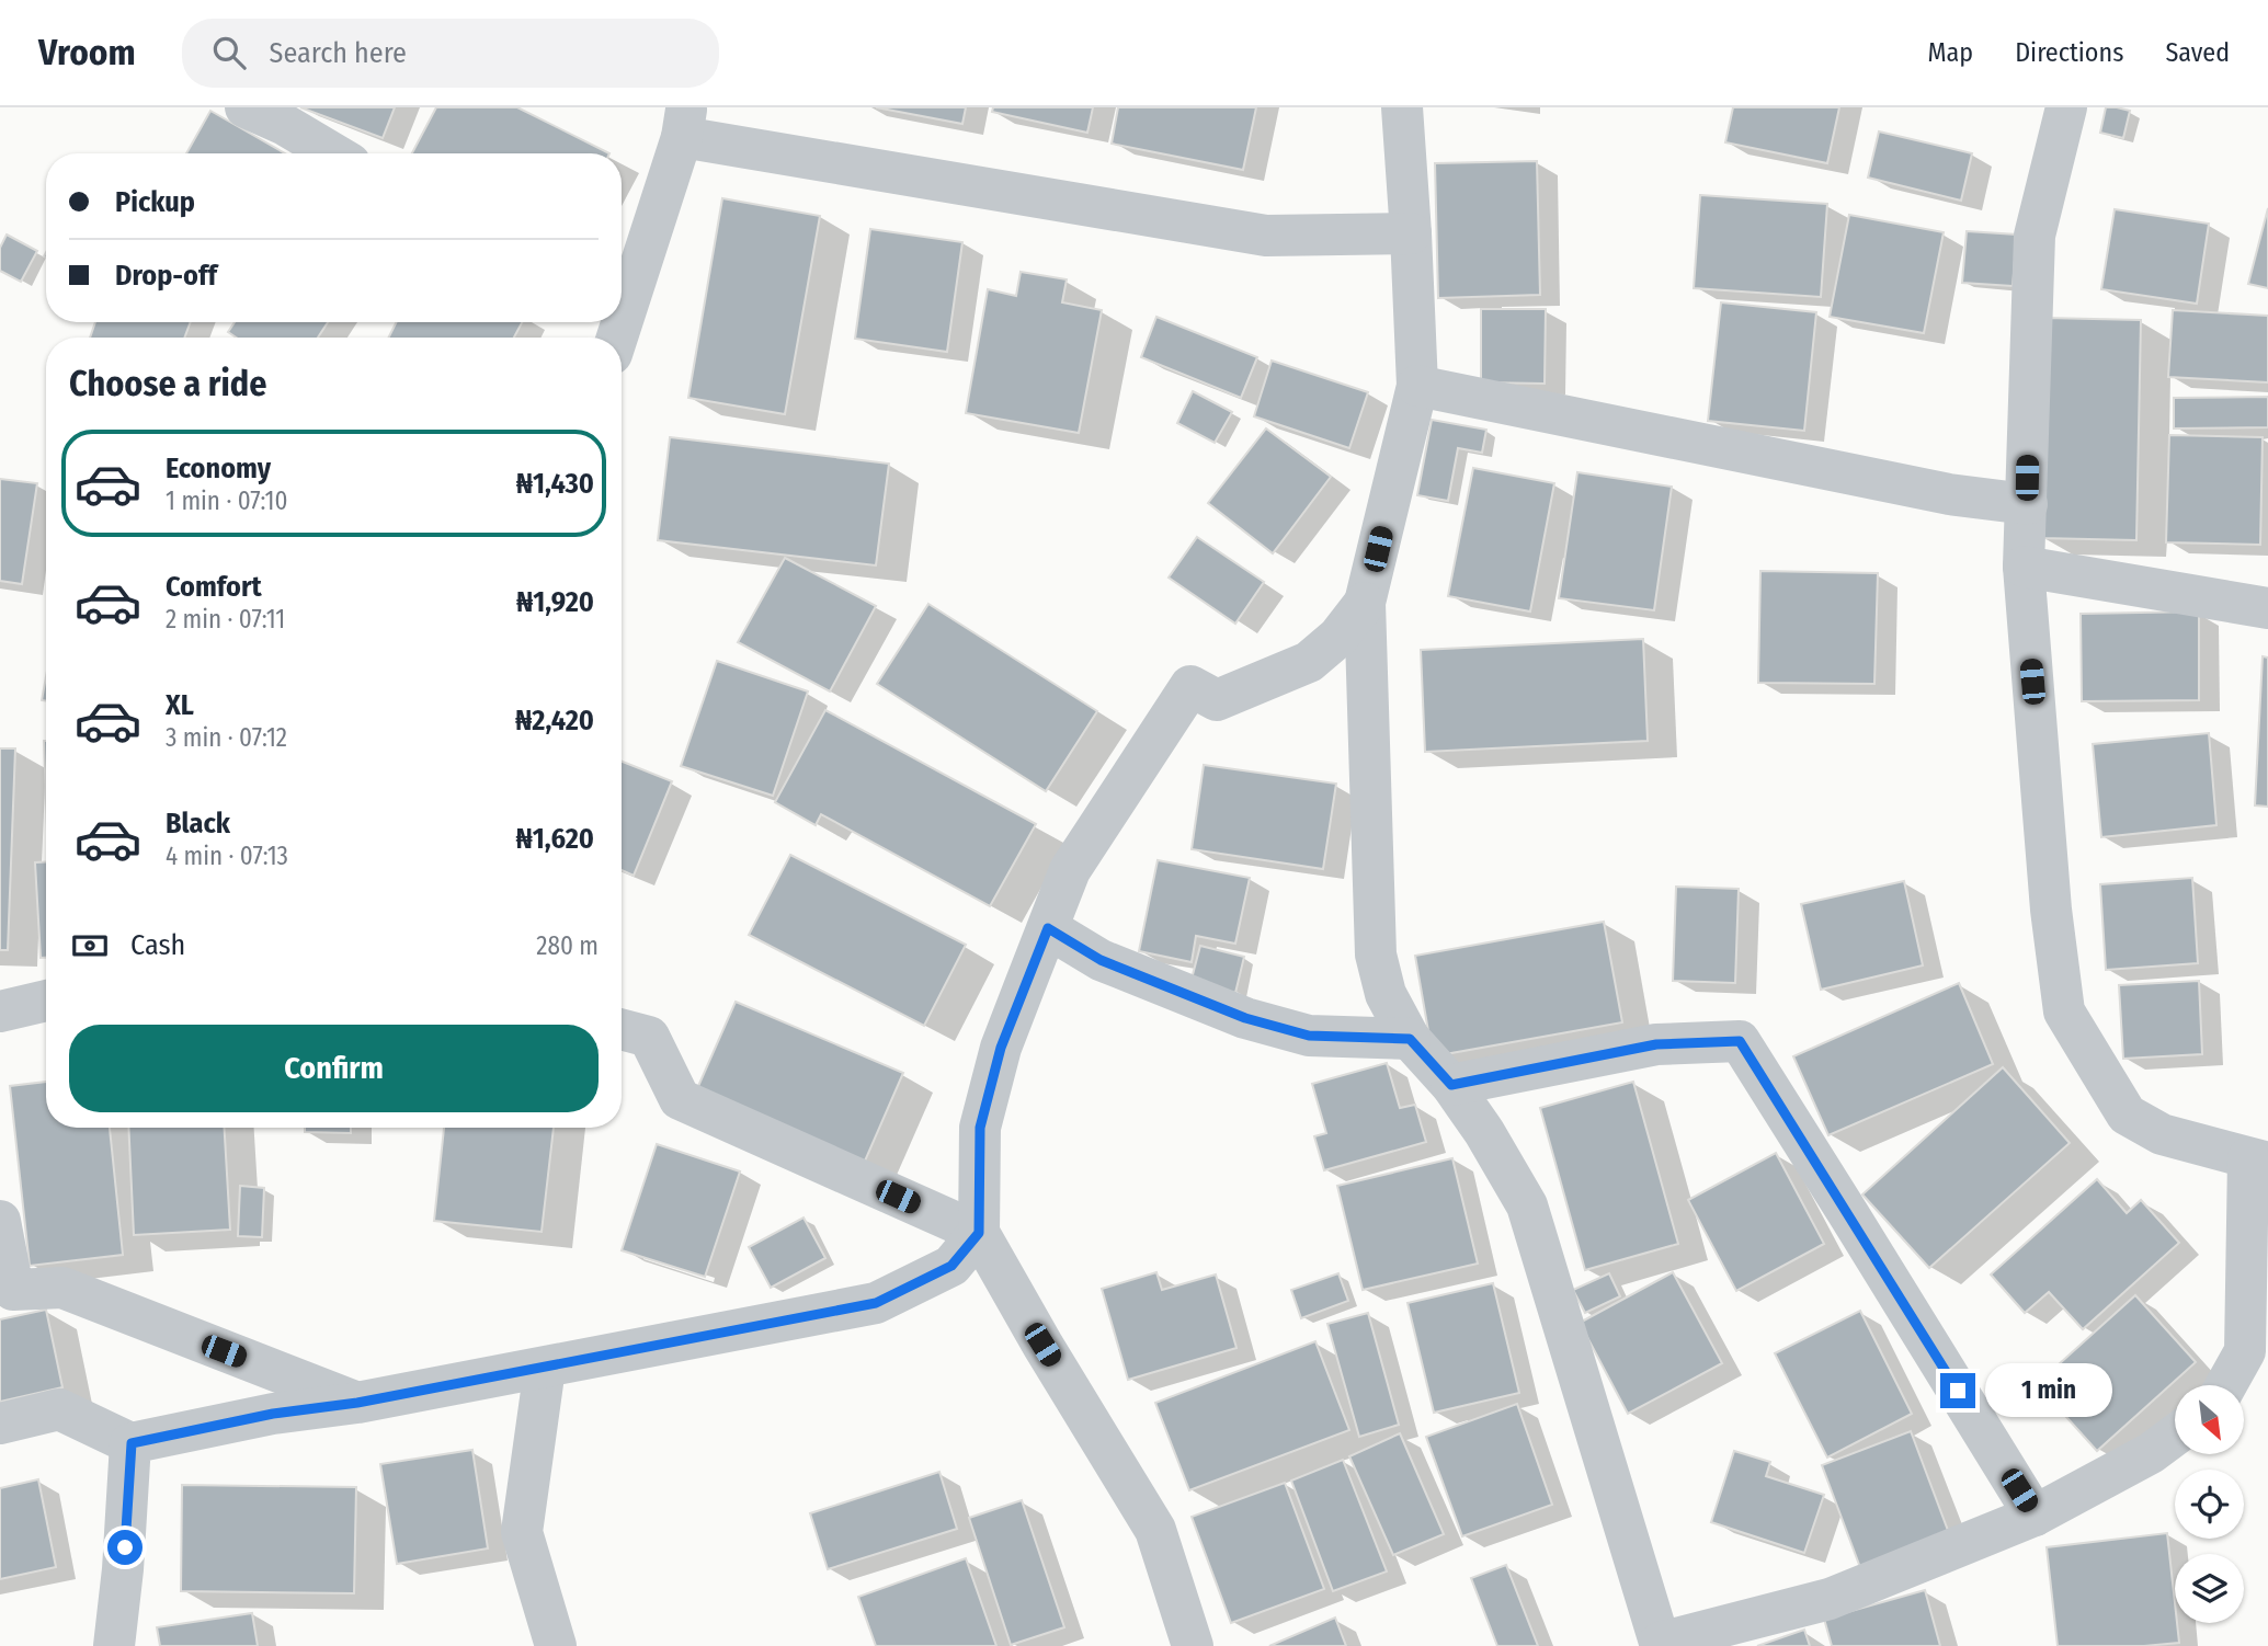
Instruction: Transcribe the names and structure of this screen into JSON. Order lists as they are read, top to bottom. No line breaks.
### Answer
{"north":"bottom right","page":{"header":"Vroom","search":"Search here","nav":["Map","Directions","Saved"],"banner":["Pickup","Drop-off"],"heading":"Choose a ride","list":[{"name":"Economy","note":"1 min · 07:10","value":"₦1,430"},{"name":"Comfort","note":"2 min · 07:11","value":"₦1,920"},{"name":"XL","note":"3 min · 07:12","value":"₦2,420"},{"name":"Black","note":"4 min · 07:13","value":"₦1,620"}],"pay":["Cash","280 m"],"buttons":"Confirm","bubble":"1 min"}}
